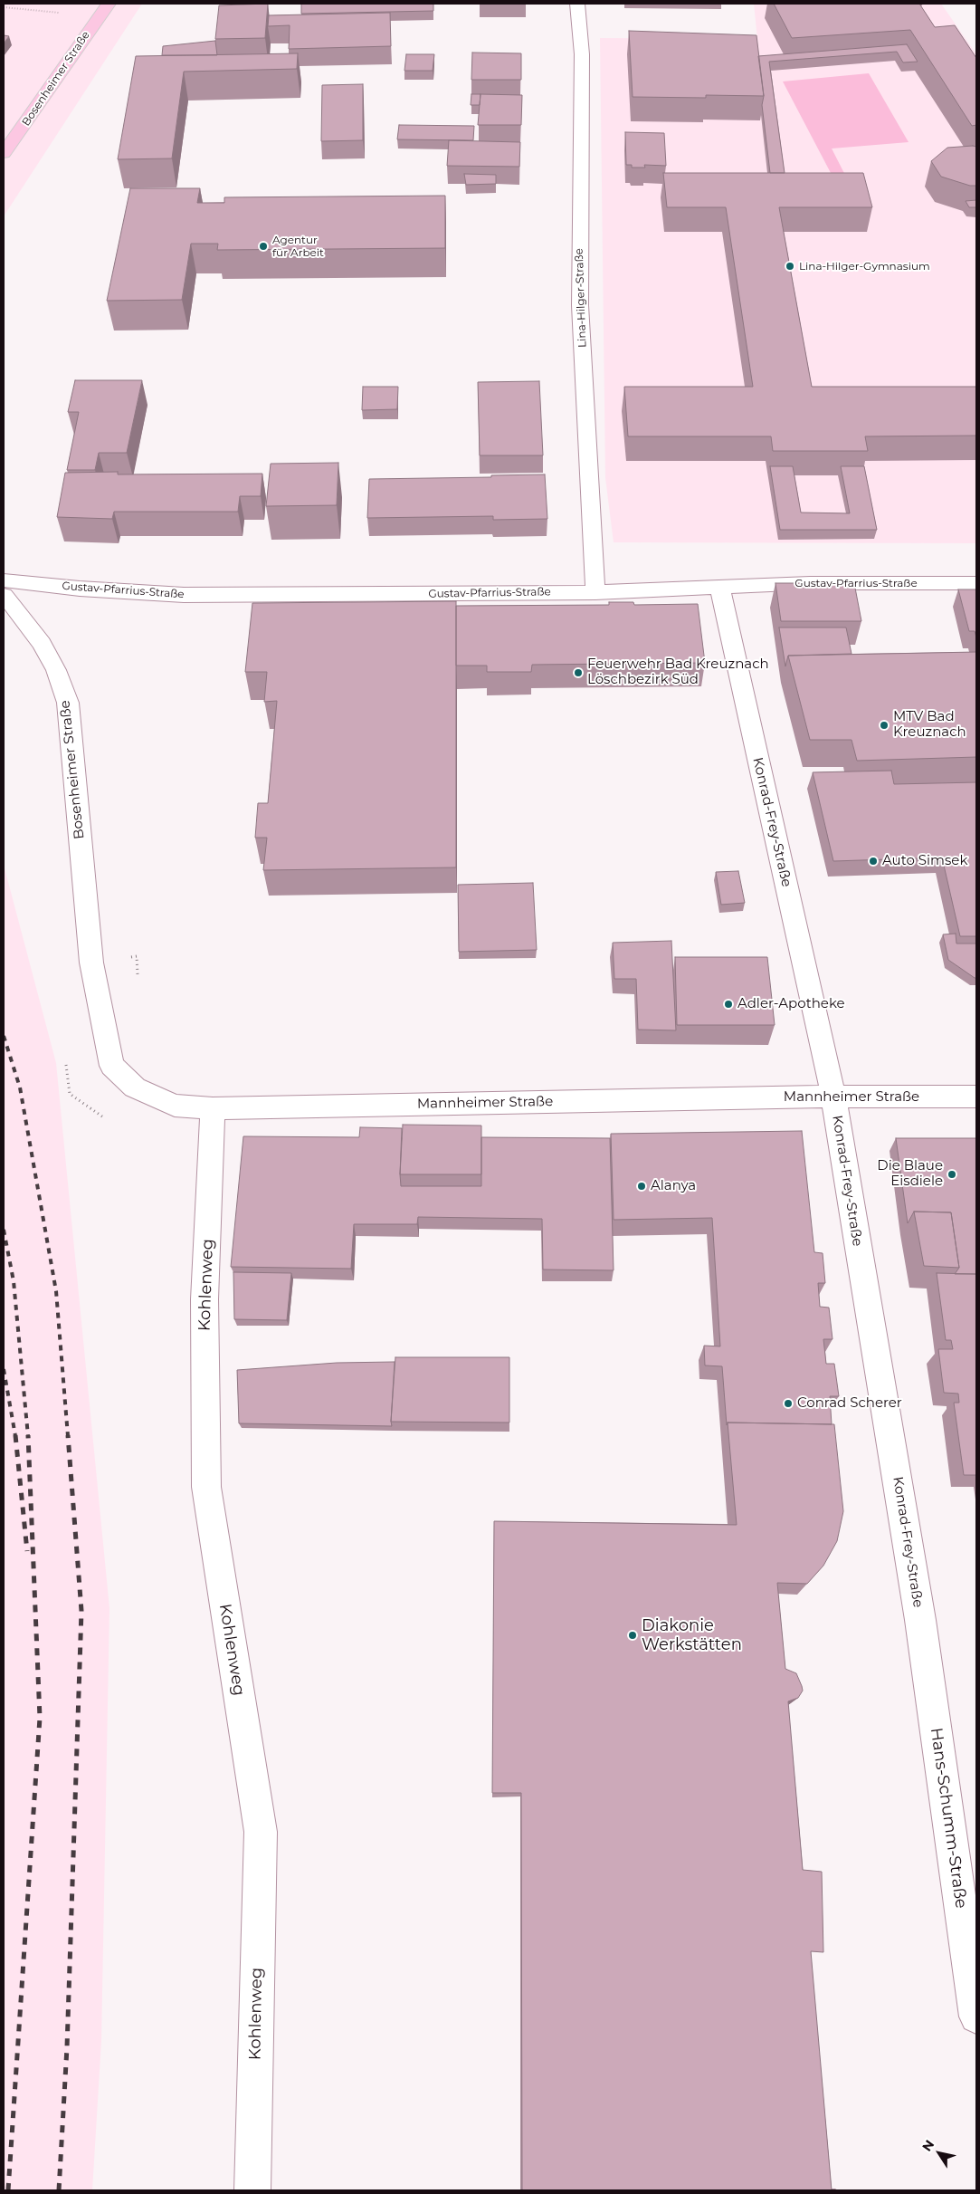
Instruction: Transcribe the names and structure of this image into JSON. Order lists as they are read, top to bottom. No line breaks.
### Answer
{"streets":{"main road":["Bosenheimer Straße"],"street":["Lina-Hilger-Straße","Gustav-Pfarrius-Straße","Konrad-Frey-Straße","Mannheimer Straße","Kohlenweg","Hans-Schumm-Straße"]},"crossings":[["Bosenheimer Straße","Mannheimer Straße"],["Lina-Hilger-Straße","Gustav-Pfarrius-Straße"],["Gustav-Pfarrius-Straße","Konrad-Frey-Straße"],["Konrad-Frey-Straße","Mannheimer Straße"],["Konrad-Frey-Straße","Hans-Schumm-Straße"],["Mannheimer Straße","Kohlenweg"]],"places":["Agentur für Arbeit","Lina-Hilger-Gymnasium","Feuerwehr Bad Kreuznach Löschbezirk Süd","MTV Bad Kreuznach","Auto Simsek","Adler-Apotheke","Die Blaue Eisdiele","Alanya","Conrad Scherer","Diakonie Werkstätten"],"north":"top left"}
